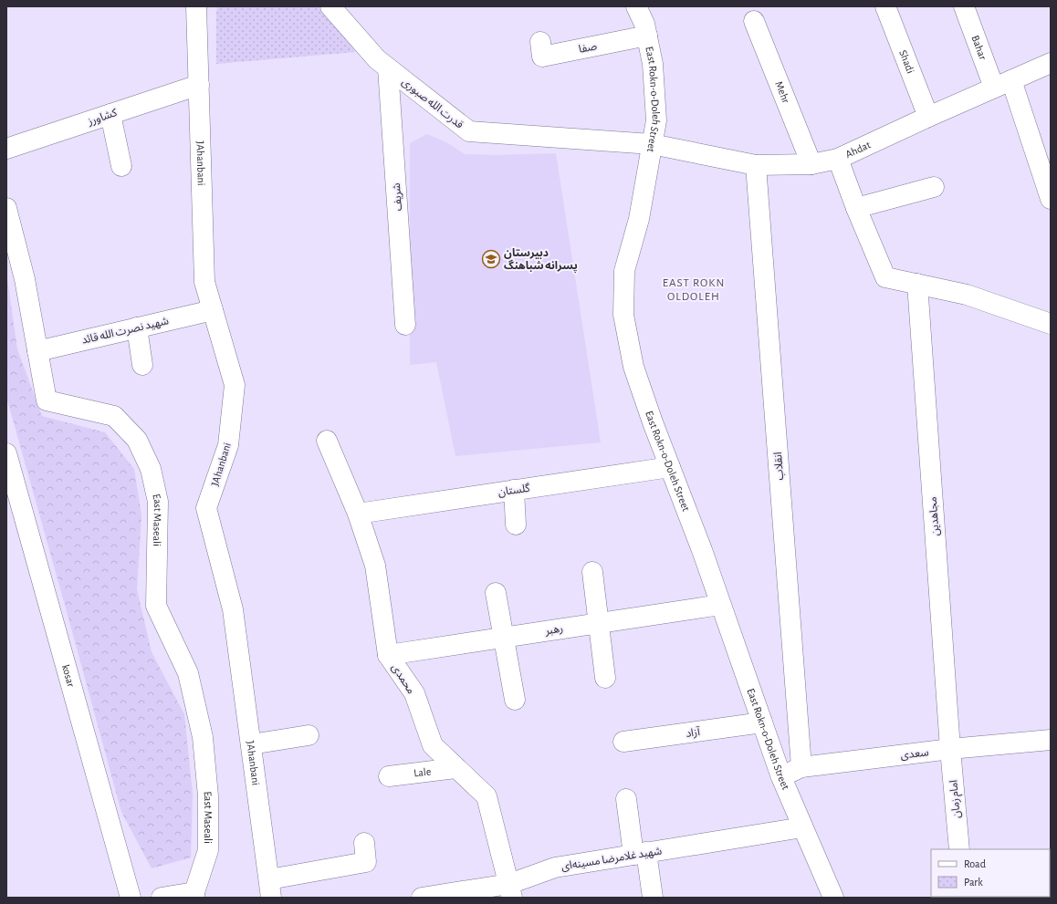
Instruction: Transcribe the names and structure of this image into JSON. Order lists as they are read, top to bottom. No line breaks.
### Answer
{"streets":{"street":["صفا","Bahar","Shadi","Mehr","East Rokn-o-Doleh Street","قدرت الله صبوری","کشاورز","Ahdat","JAhanbani","شریف","شهید نصرت الله قائد","انقلاب","گلستان","مجاهدین","East Maseali","رهبر","kosar","محمدی","آزاد","سعدی","Lale","امام زمان","شهید غلامرضا مسینه‌ای"]},"crossings":[["صفا","East Rokn-o-Doleh Street"],["Bahar","Ahdat"],["Shadi","Ahdat"],["Mehr","Ahdat"],["East Rokn-o-Doleh Street","قدرت الله صبوری"],["East Rokn-o-Doleh Street","Ahdat"],["East Rokn-o-Doleh Street","گلستان"],["East Rokn-o-Doleh Street","رهبر"],["East Rokn-o-Doleh Street","آزاد"],["East Rokn-o-Doleh Street","سعدی"],["East Rokn-o-Doleh Street","شهید غلامرضا مسینه‌ای"],["قدرت الله صبوری","Ahdat"],["قدرت الله صبوری","شریف"],["کشاورز","JAhanbani"],["Ahdat","انقلاب"],["JAhanbani","شهید نصرت الله قائد"],["شهید نصرت الله قائد","East Maseali"],["انقلاب","سعدی"],["گلستان","محمدی"],["مجاهدین","سعدی"],["مجاهدین","امام زمان"],["رهبر","محمدی"],["محمدی","Lale"],["محمدی","شهید غلامرضا مسینه‌ای"],["سعدی","امام زمان"]],"districts":["EAST ROKN OLDOLEH"],"places":{"school or university":["دبیرستان پسرانه شباهنگ"]},"legend":["Road","Park"]}
